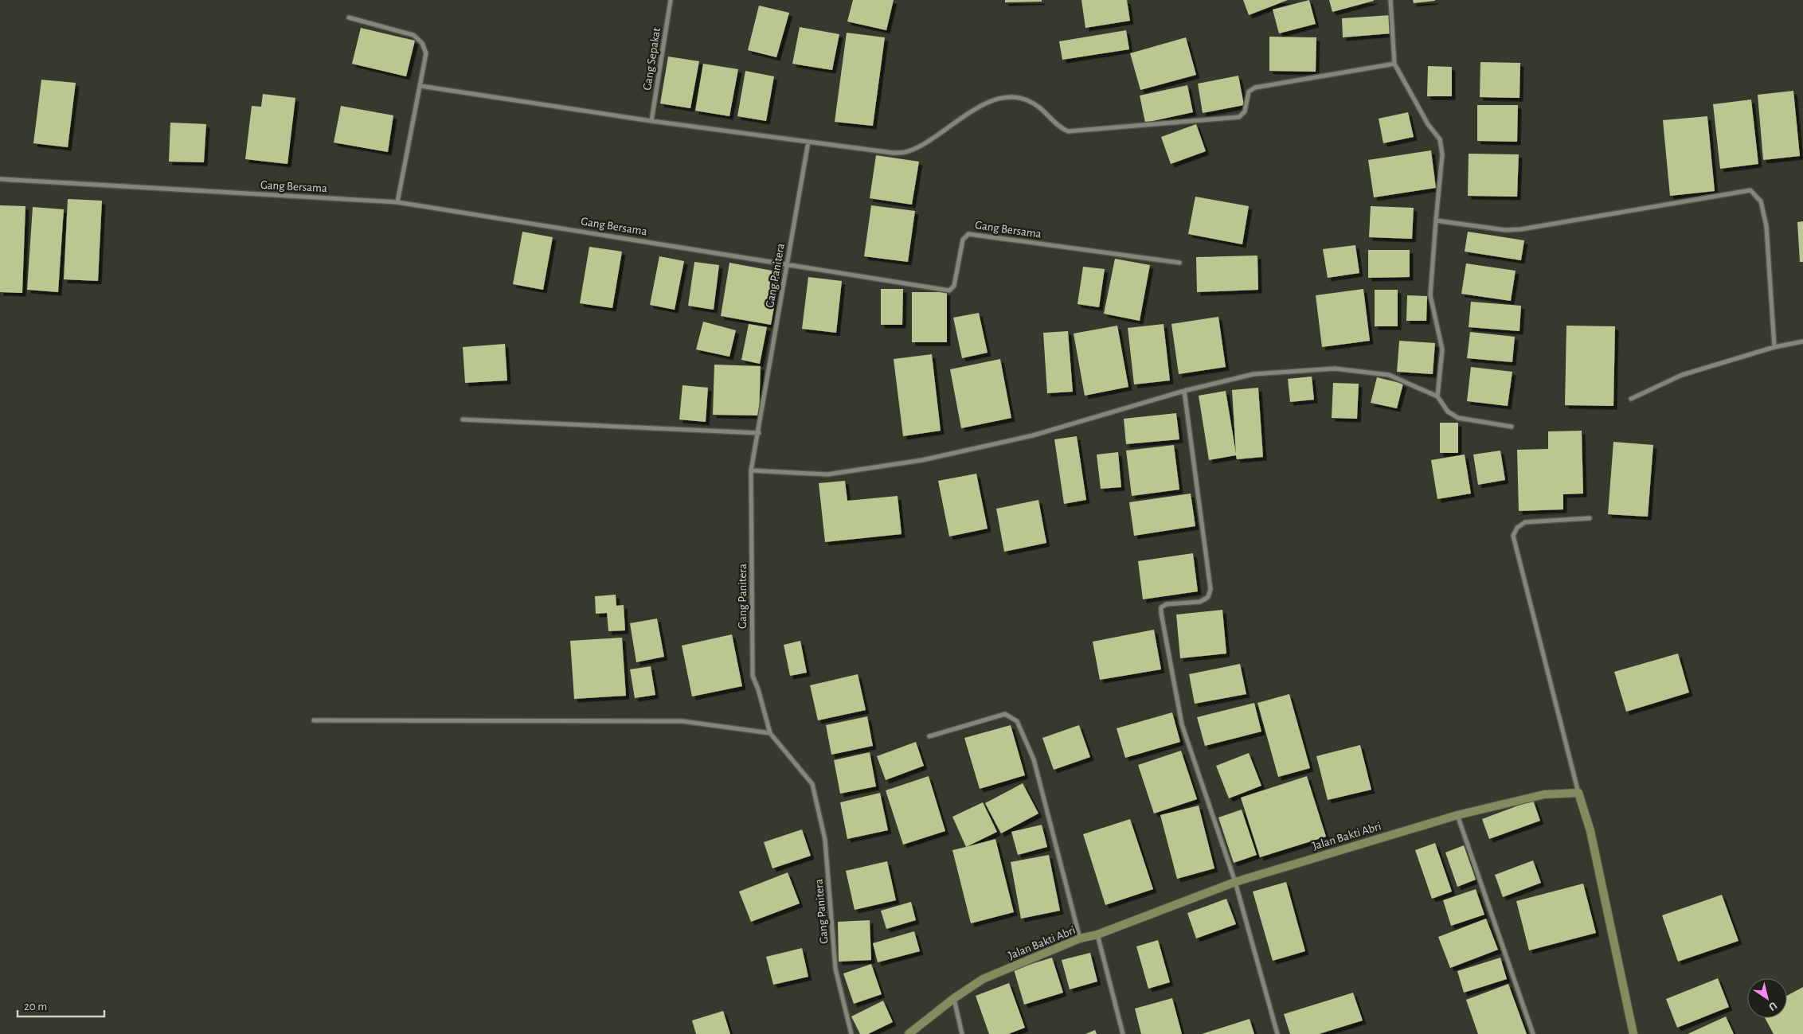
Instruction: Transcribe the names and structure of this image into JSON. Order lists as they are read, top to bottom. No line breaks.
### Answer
{"streets":{"street":["Gang Sepakat","Gang Bersama","Gang Panitera","Jalan Bakti Abri"]},"crossings":[["Gang Bersama","Gang Panitera"]],"scale_bar":"20 m","north":"bottom right"}
